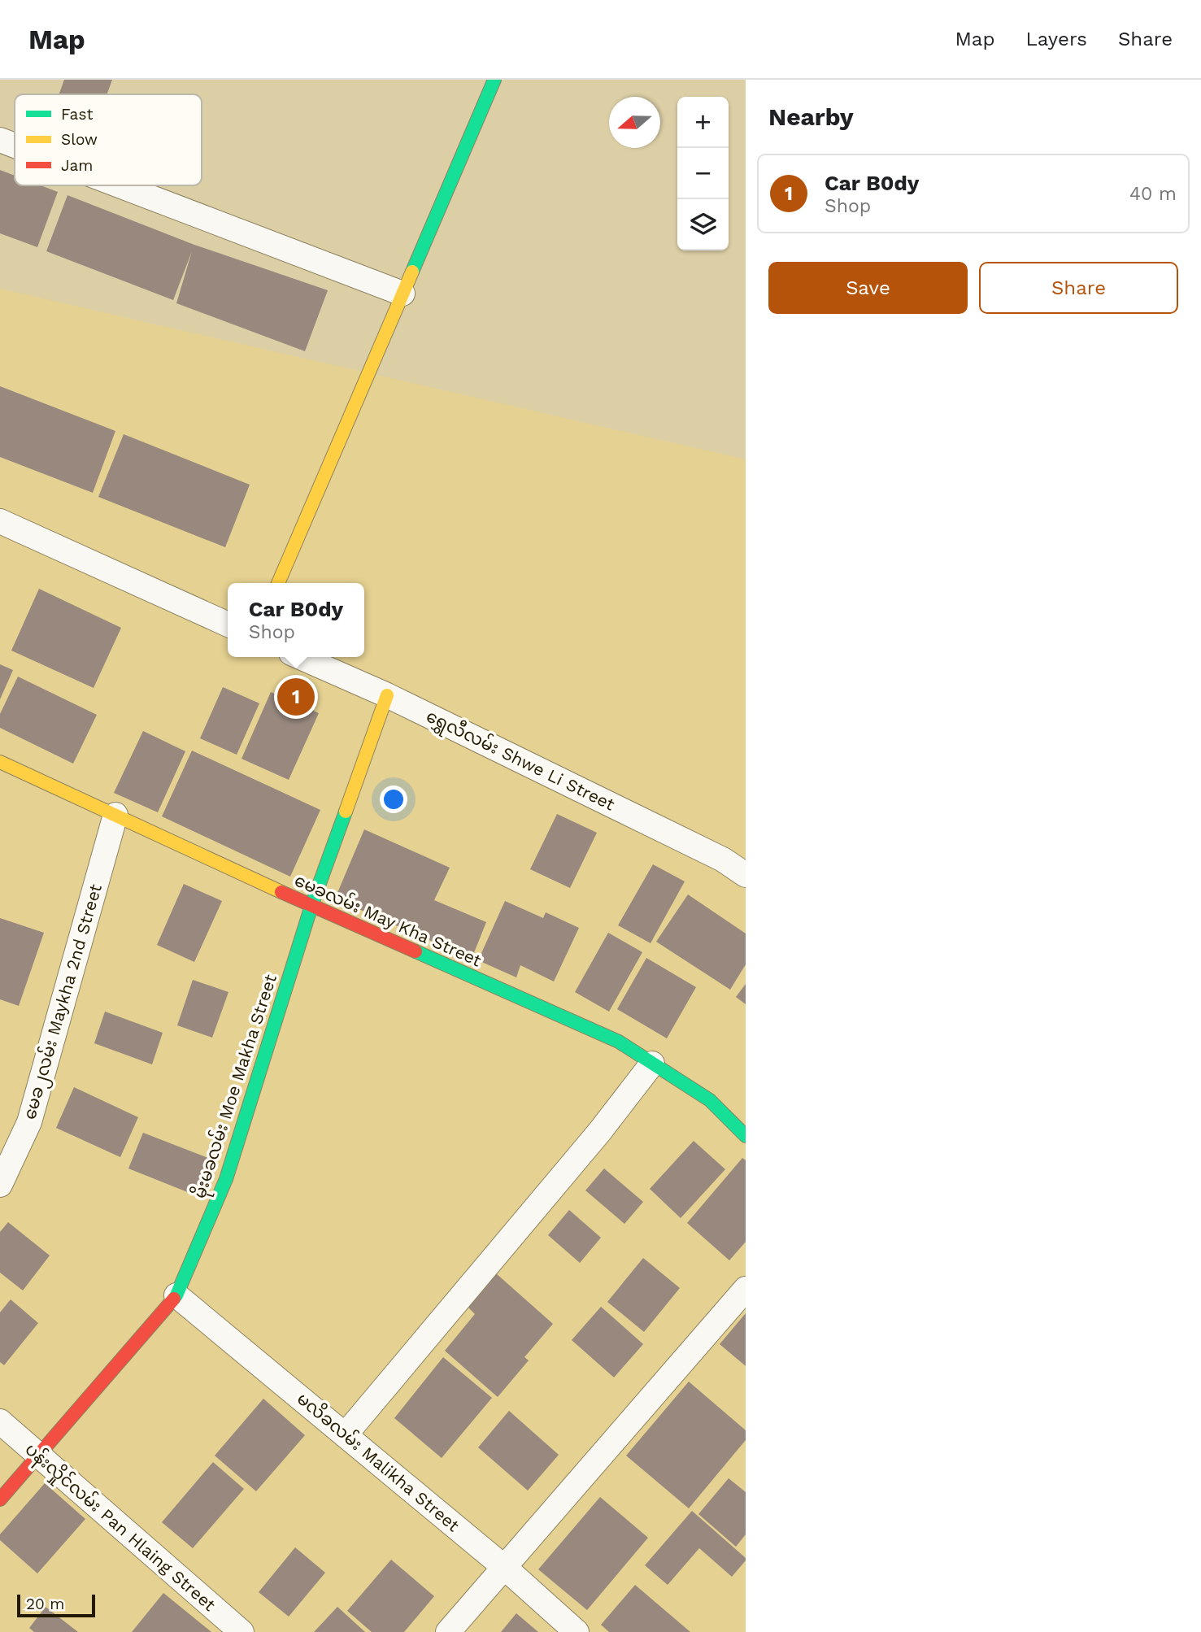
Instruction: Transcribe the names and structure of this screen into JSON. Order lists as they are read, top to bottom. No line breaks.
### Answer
{"streets":{"street":["ရွှေလီလမ်း Shwe Li Street","မေခလမ်း May Kha Street","မေခ၂လမ်း Maykha 2nd Street","မိုးမခလမ်း Moe Makha Street","မလိခလမ်း Malikha Street","ပန်းလှိုင်လမ်း Pan Hlaing Street"]},"crossings":[["ရွှေလီလမ်း Shwe Li Street","မိုးမခလမ်း Moe Makha Street"],["မေခလမ်း May Kha Street","မေခ၂လမ်း Maykha 2nd Street"],["မေခလမ်း May Kha Street","မိုးမခလမ်း Moe Makha Street"],["မိုးမခလမ်း Moe Makha Street","မလိခလမ်း Malikha Street"],["မိုးမခလမ်း Moe Makha Street","ပန်းလှိုင်လမ်း Pan Hlaing Street"]],"legend":["Fast","Slow","Jam"],"scale_bar":"20 m","north":"left","page":{"header":"Map","nav":["Map","Layers","Share"],"heading":"Nearby","map_buttons":["+","−"],"list":[{"mark":"1","name":"Car B0dy","note":"Shop","value":"40 m"}],"buttons":["Save","Share"],"popup":["Car B0dy","Shop"],"pins":"1","scale":"20 m"}}
